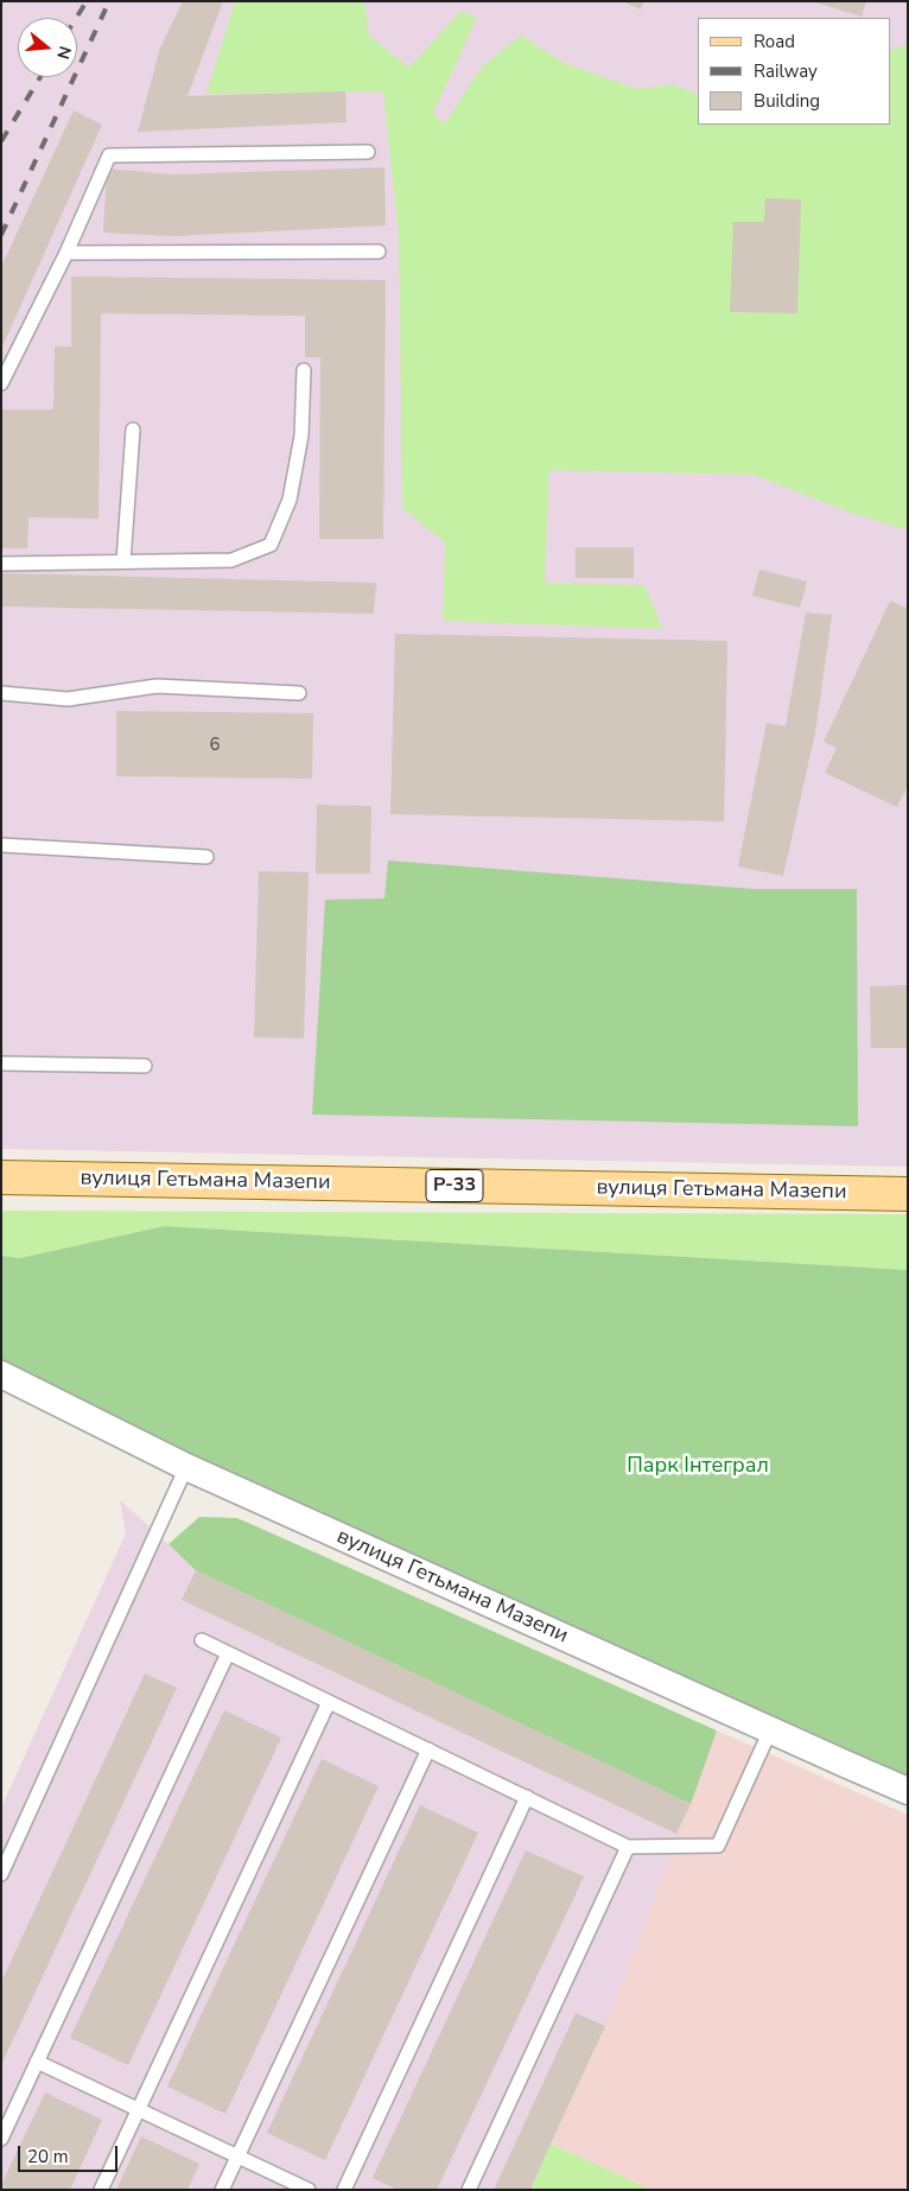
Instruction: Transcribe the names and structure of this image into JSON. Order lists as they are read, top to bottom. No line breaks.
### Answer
{"streets":{"main road":["вулиця Гетьмана Мазепи","Р-33"]},"parks":["Парк Інтеграл"],"house_numbers":["6"],"legend":["Road","Railway","Building"],"scale_bar":"20 m","north":"right"}
